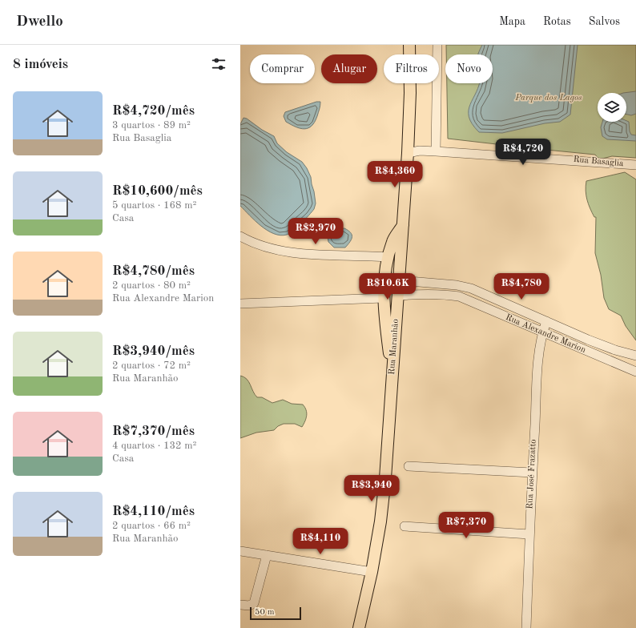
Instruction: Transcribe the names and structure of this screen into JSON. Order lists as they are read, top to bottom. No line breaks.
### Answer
{"streets":{"main road":["Rua Maranhão"],"street":["Rua Basaglia","Rua Alexandre Marion","Rua José Frazatto"]},"crossings":[["Rua Basaglia","Rua Maranhão"],["Rua Alexandre Marion","Rua Maranhão"],["Rua Alexandre Marion","Rua José Frazatto"]],"parks":["Parque dos Lagos"],"scale_bar":"50 m","page":{"header":"Dwello","nav":["Mapa","Rotas","Salvos"],"heading":"8 imóveis","chip":["Comprar","Alugar","Filtros","Novo"],"list":[{"name":"R$4,720/mês","note":"3 quartos · 89 m² · Rua Basaglia"},{"name":"R$10,600/mês","note":"5 quartos · 168 m² · Casa"},{"name":"R$4,780/mês","note":"2 quartos · 80 m² · Rua Alexandre Marion"},{"name":"R$3,940/mês","note":"2 quartos · 72 m² · Rua Maranhão"},{"name":"R$7,370/mês","note":"4 quartos · 132 m² · Casa"},{"name":"R$4,110/mês","note":"2 quartos · 66 m² · Rua Maranhão"}],"price":["R$4,720","R$4,360","R$2,970","R$10.6K","R$4,780","R$3,940","R$7,370","R$4,110"],"scale":"50 m"}}
